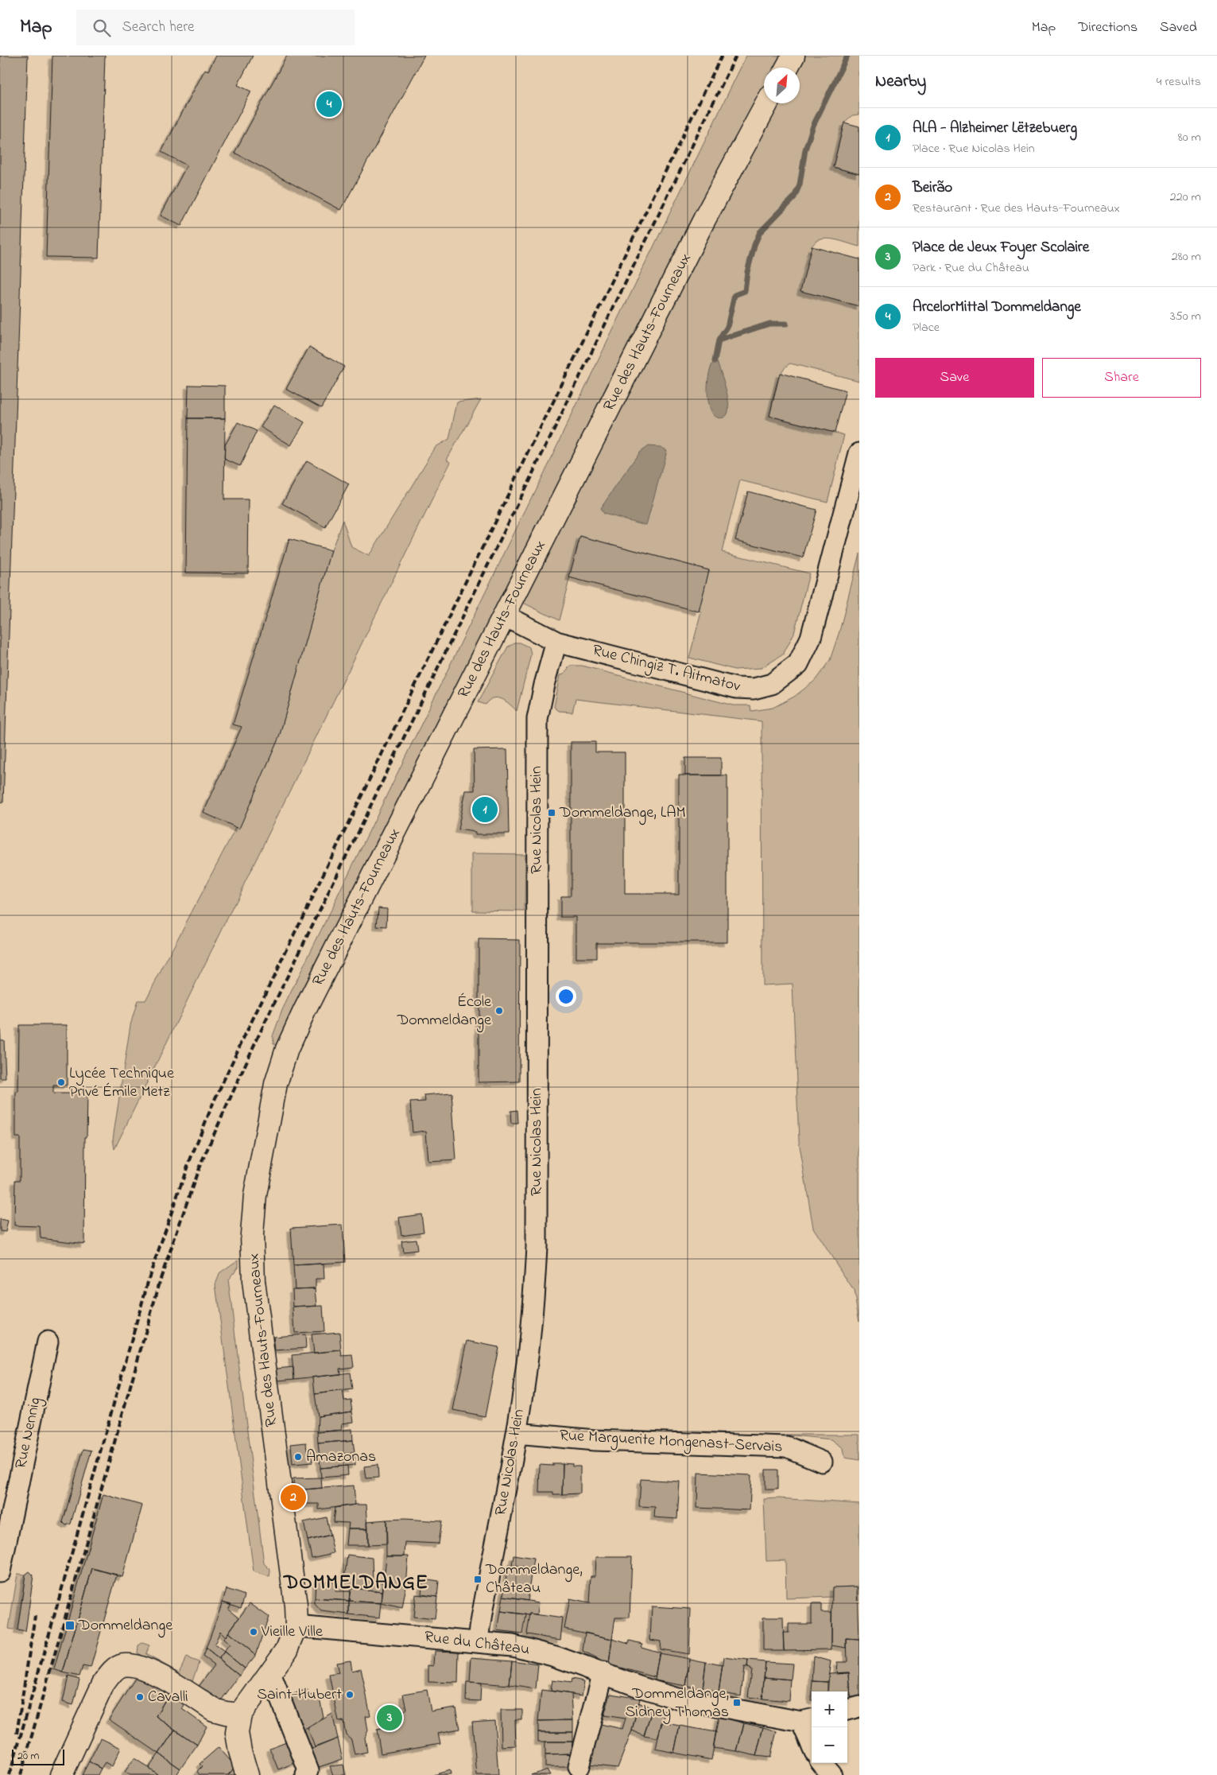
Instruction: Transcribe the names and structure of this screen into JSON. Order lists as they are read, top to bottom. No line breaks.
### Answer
{"streets":{"street":["Rue des Hauts-Fourneaux","Rue Chingiz T. Aitmatov","Rue Nicolas Hein","Rue Nennig","Rue Marguerite Mongenast-Servais","Rue du Château"]},"crossings":[["Rue des Hauts-Fourneaux","Rue Chingiz T. Aitmatov"],["Rue des Hauts-Fourneaux","Rue du Château"],["Rue Chingiz T. Aitmatov","Rue Nicolas Hein"],["Rue Nicolas Hein","Rue Marguerite Mongenast-Servais"],["Rue Nicolas Hein","Rue du Château"]],"districts":["DOMMELDANGE"],"places":{"transit":["Dommeldange, LAM","Dommeldange, Château","Dommeldange","Dommeldange, Sidney Thomas"],"other":["École Dommeldange","Lycée Technique Privé Émile Metz","Amazonas","Vieille Ville","Saint-Hubert","Cavalli"]},"scale_bar":"20 m","north":"top right","page":{"header":"Map","search":"Search here","nav":["Map","Directions","Saved"],"heading":["Nearby","4 results"],"pins":["4","1","2","3"],"list":[{"mark":"1","name":"ALA - Alzheimer Lëtzebuerg","note":"Place · Rue Nicolas Hein","value":"80 m"},{"mark":"2","name":"Beirão","note":"Restaurant · Rue des Hauts-Fourneaux","value":"220 m"},{"mark":"3","name":"Place de Jeux Foyer Scolaire","note":"Park · Rue du Château","value":"280 m"},{"mark":"4","name":"ArcelorMittal Dommeldange","note":"Place","value":"350 m"}],"buttons":["Save","Share"],"map_buttons":["+","−"],"scale":"20 m"}}
